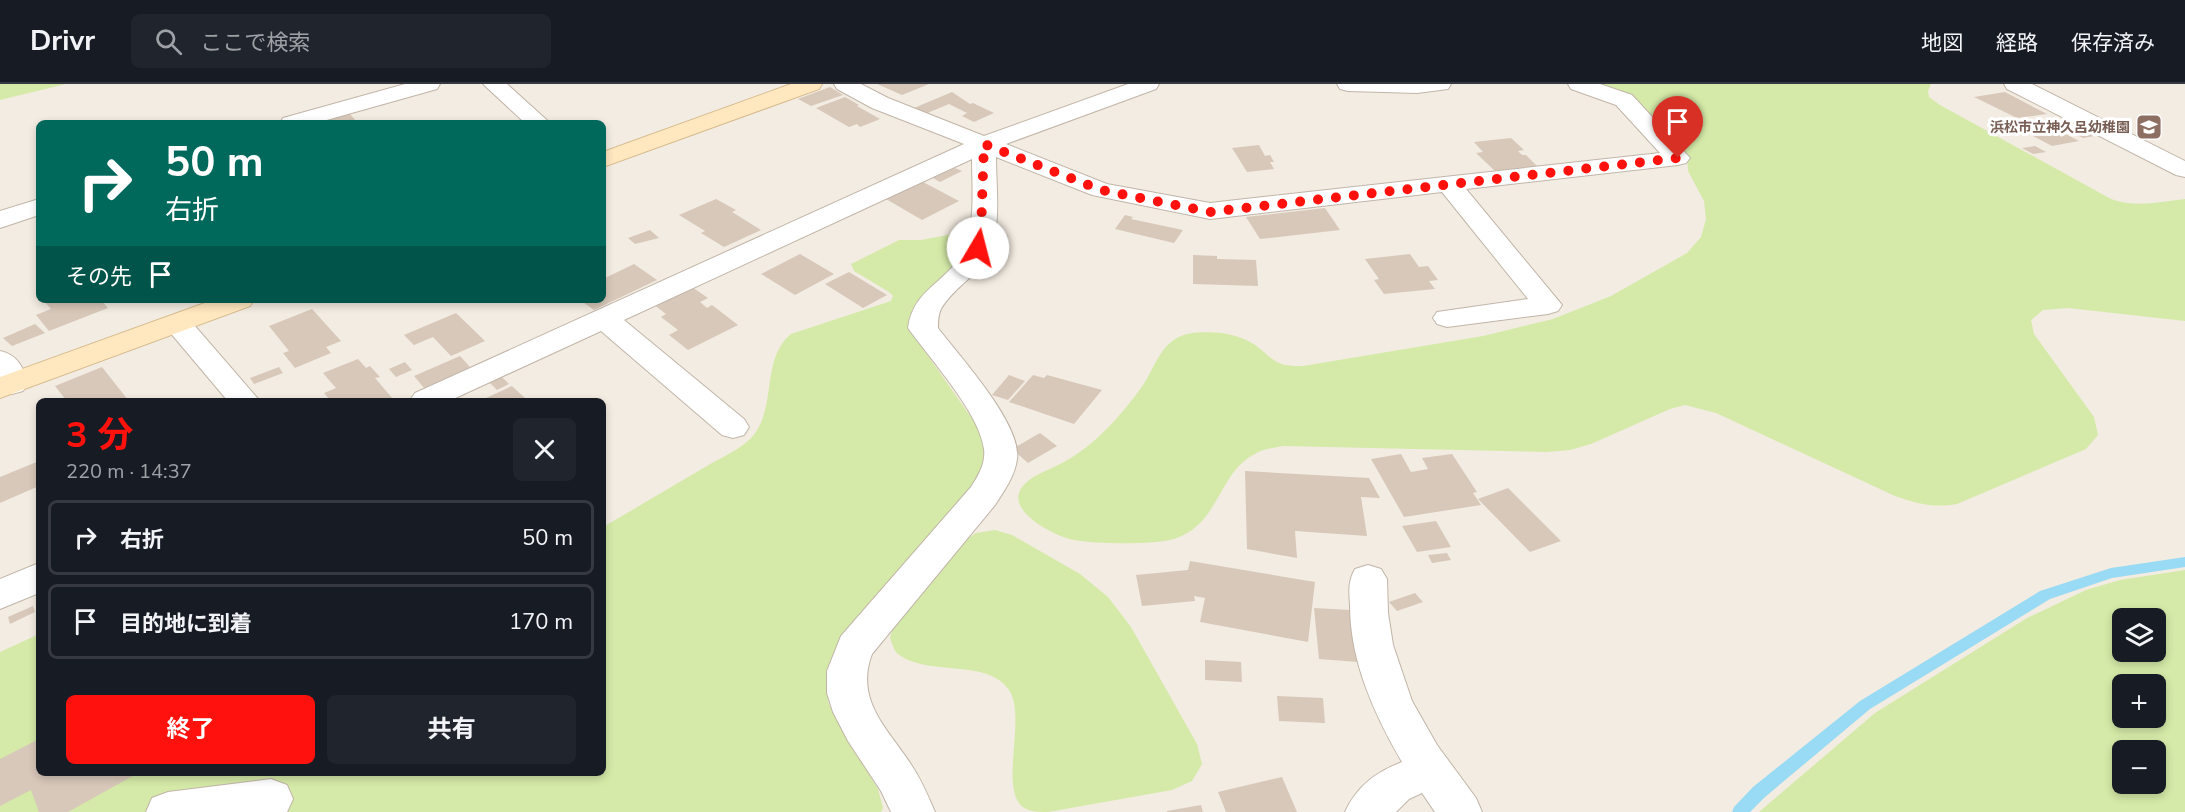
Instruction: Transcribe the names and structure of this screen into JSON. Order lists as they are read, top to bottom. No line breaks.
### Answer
{"places":{"school or university":["浜松市立神久呂幼稚園"]},"page":{"header":"Drivr","search":"ここで検索","nav":["地図","経路","保存済み"],"turn":["50 m","右折"],"then":"その先","heading":["3 分","220 m · 14:37"],"list":[{"name":"右折","value":"50 m"},{"name":"目的地に到着","value":"170 m"}],"map_buttons":["+","−"],"buttons":["終了","共有"]}}
